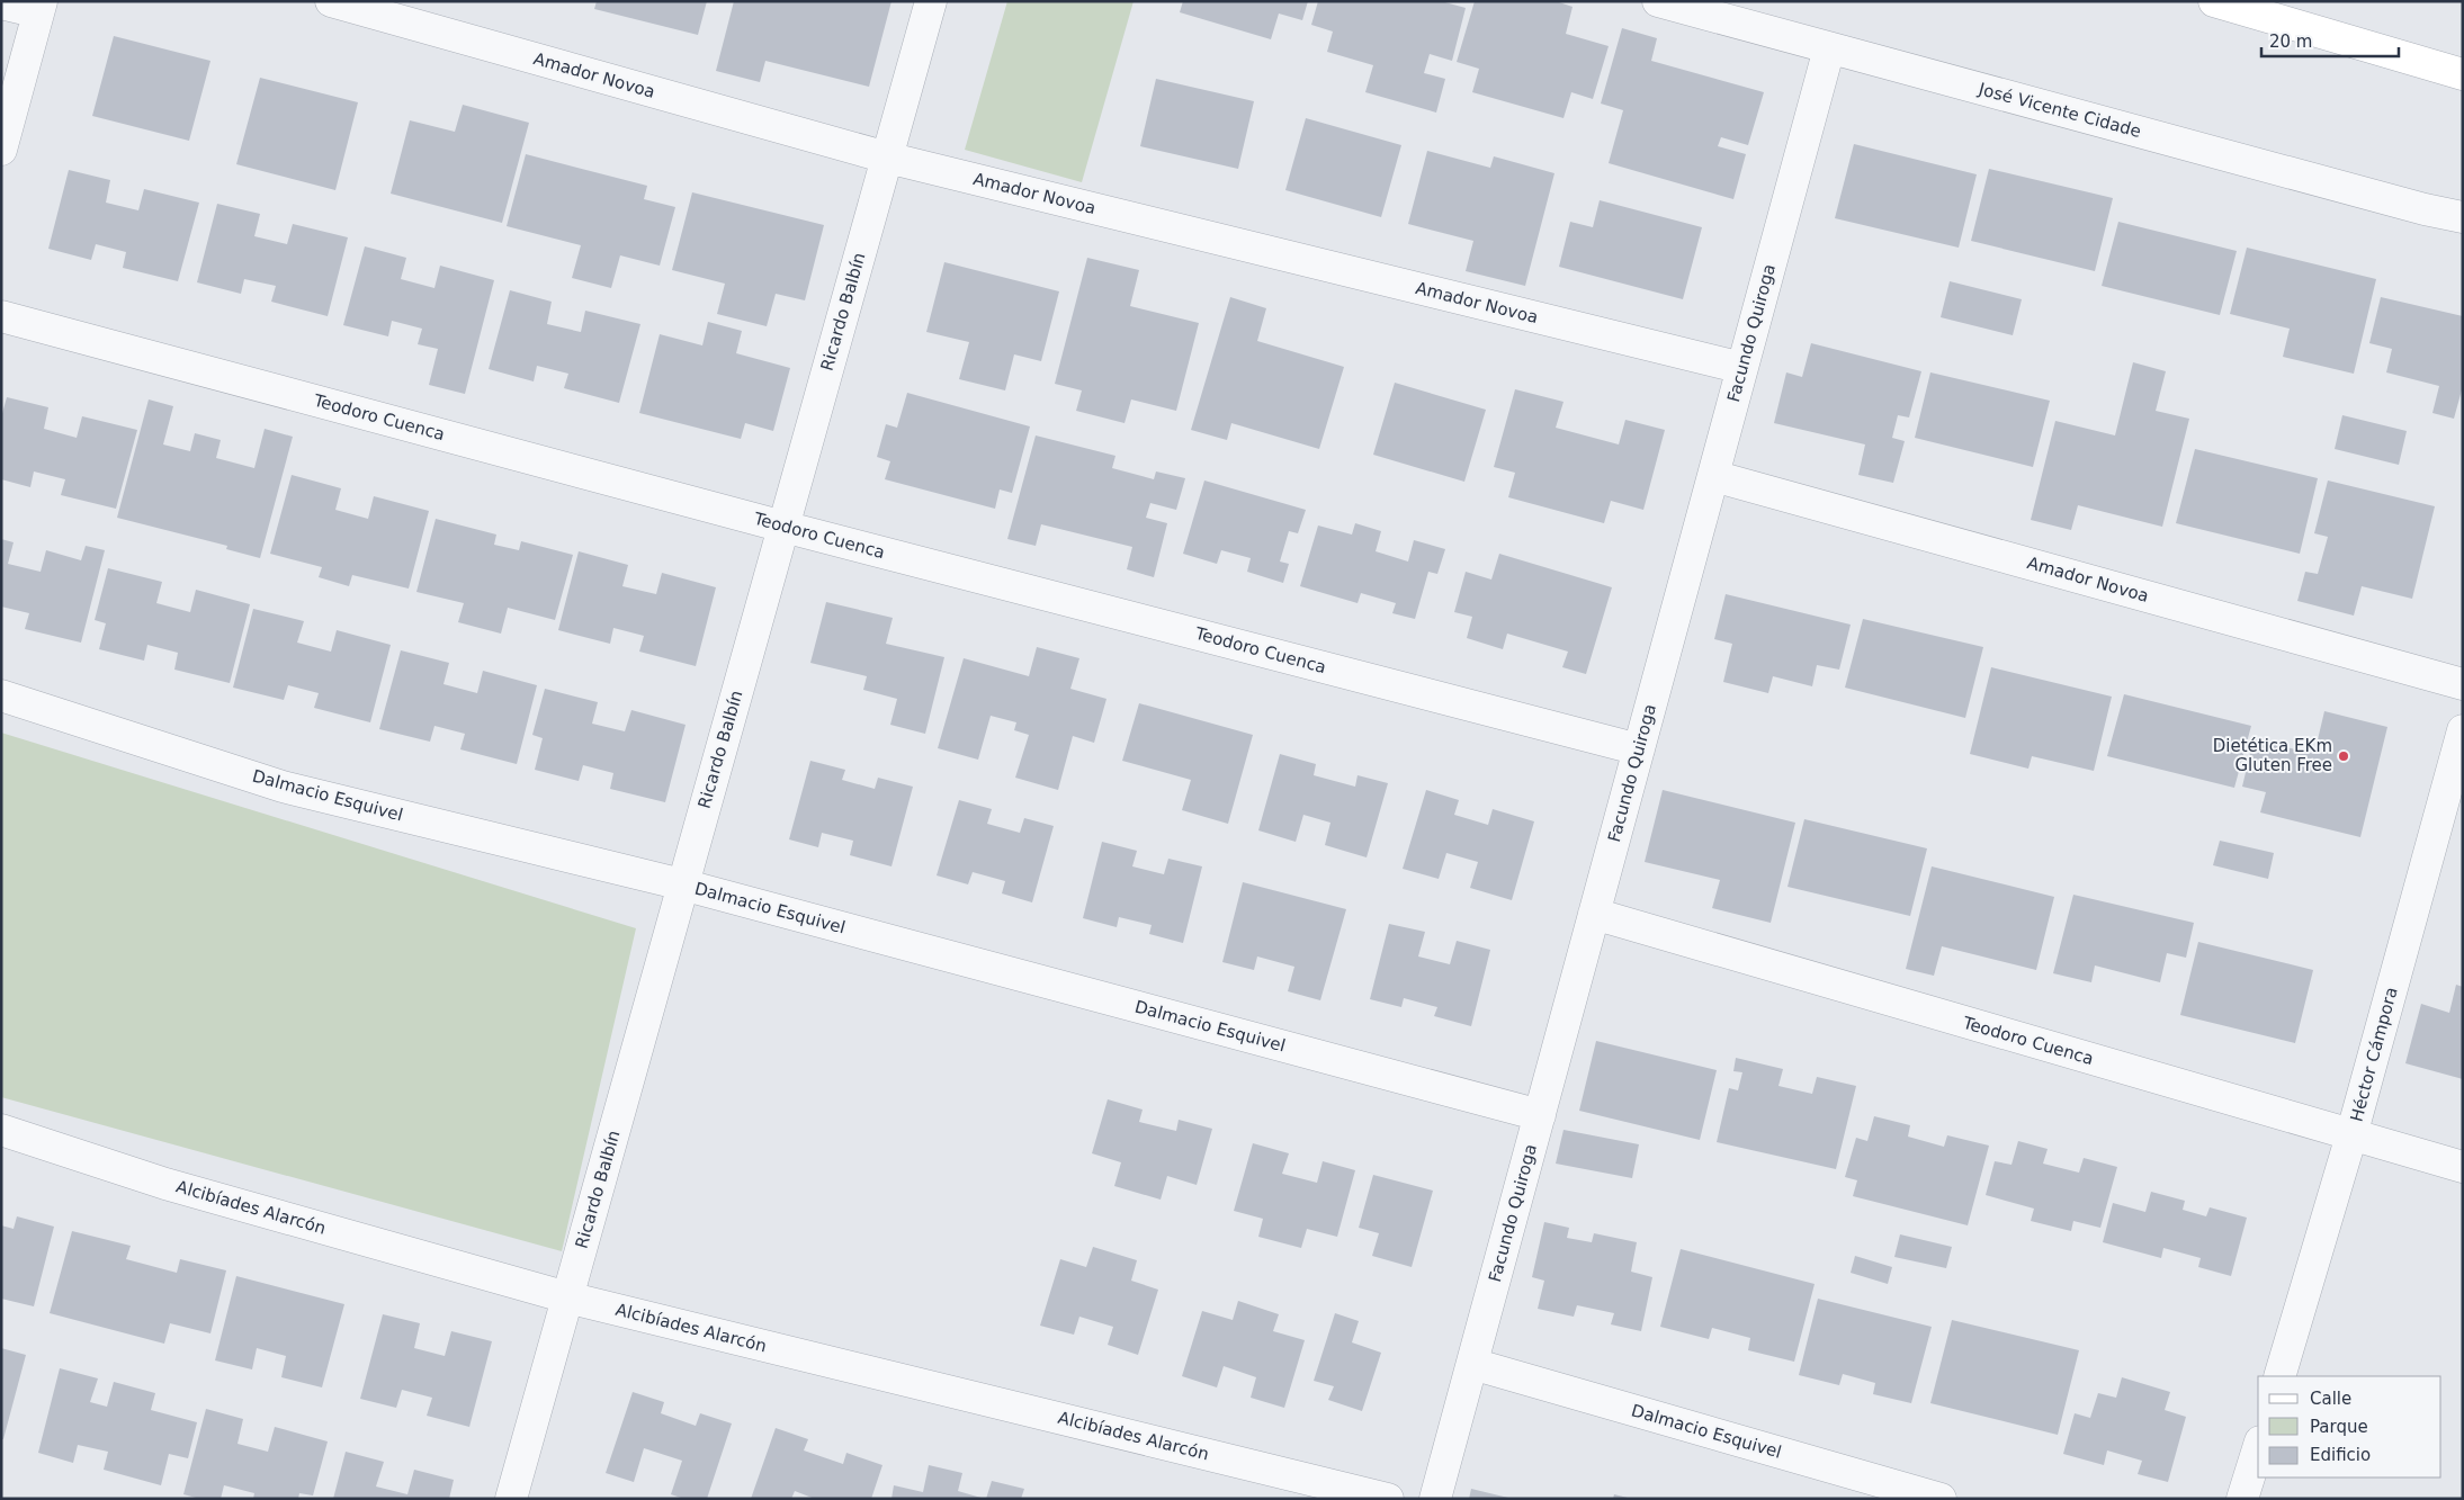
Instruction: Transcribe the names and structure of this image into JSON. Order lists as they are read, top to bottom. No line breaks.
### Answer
{"streets":{"street":["Amador Novoa","José Vicente Cidade","Ricardo Balbín","Facundo Quiroga","Teodoro Cuenca","Dalmacio Esquivel","Héctor Cámpora","Alcibíades Alarcón"]},"crossings":[["Amador Novoa","Ricardo Balbín"],["Amador Novoa","Facundo Quiroga"],["José Vicente Cidade","Facundo Quiroga"],["Ricardo Balbín","Teodoro Cuenca"],["Ricardo Balbín","Dalmacio Esquivel"],["Ricardo Balbín","Alcibíades Alarcón"],["Facundo Quiroga","Teodoro Cuenca"],["Facundo Quiroga","Dalmacio Esquivel"],["Teodoro Cuenca","Héctor Cámpora"]],"places":["Dietética EKm Gluten Free"],"legend":["Calle","Parque","Edificio"],"scale_bar":"20 m"}
